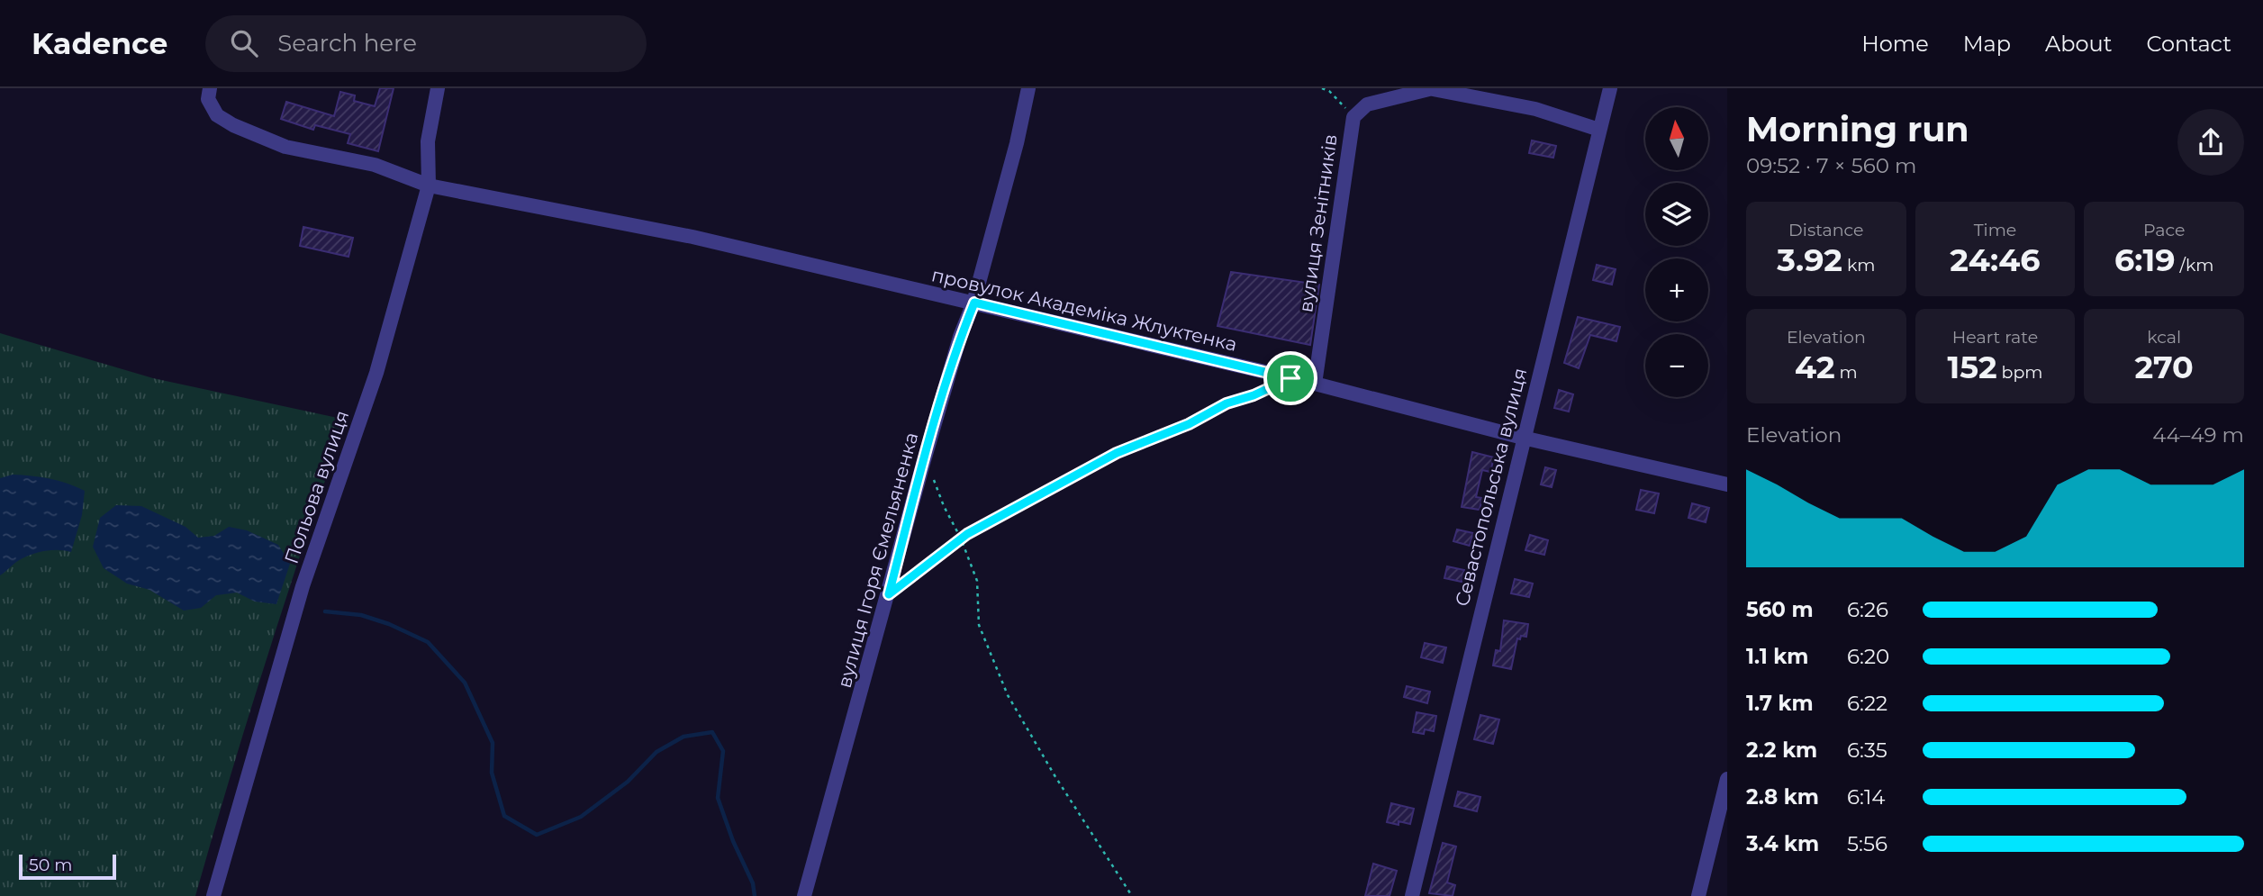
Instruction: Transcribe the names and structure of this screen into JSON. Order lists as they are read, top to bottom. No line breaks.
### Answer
{"streets":{"street":["вулиця Зенітників","провулок Академіка Жлуктенка","Польова вулиця","Севастопольська вулиця","вулиця Ігоря Ємельяненка"]},"crossings":[["вулиця Зенітників","провулок Академіка Жлуктенка"],["провулок Академіка Жлуктенка","Польова вулиця"],["провулок Академіка Жлуктенка","Севастопольська вулиця"],["провулок Академіка Жлуктенка","вулиця Ігоря Ємельяненка"]],"scale_bar":"50 m","north":"top","page":{"header":"Kadence","search":"Search here","nav":["Home","Map","About","Contact"],"heading":["Morning run","09:52 · 7 × 560 m"],"map_buttons":["+","−"],"stats":[["Distance","3.92 km"],["Time","24:46"],["Pace","6:19 /km"],["Elevation","42 m"],["Heart rate","152 bpm"],["kcal","270"]],"chart":["Elevation","44–49 m"],"list":[{"name":"560 m","note":"6:26"},{"name":"1.1 km","note":"6:20"},{"name":"1.7 km","note":"6:22"},{"name":"2.2 km","note":"6:35"},{"name":"2.8 km","note":"6:14"},{"name":"3.4 km","note":"5:56"}],"scale":"50 m"}}
